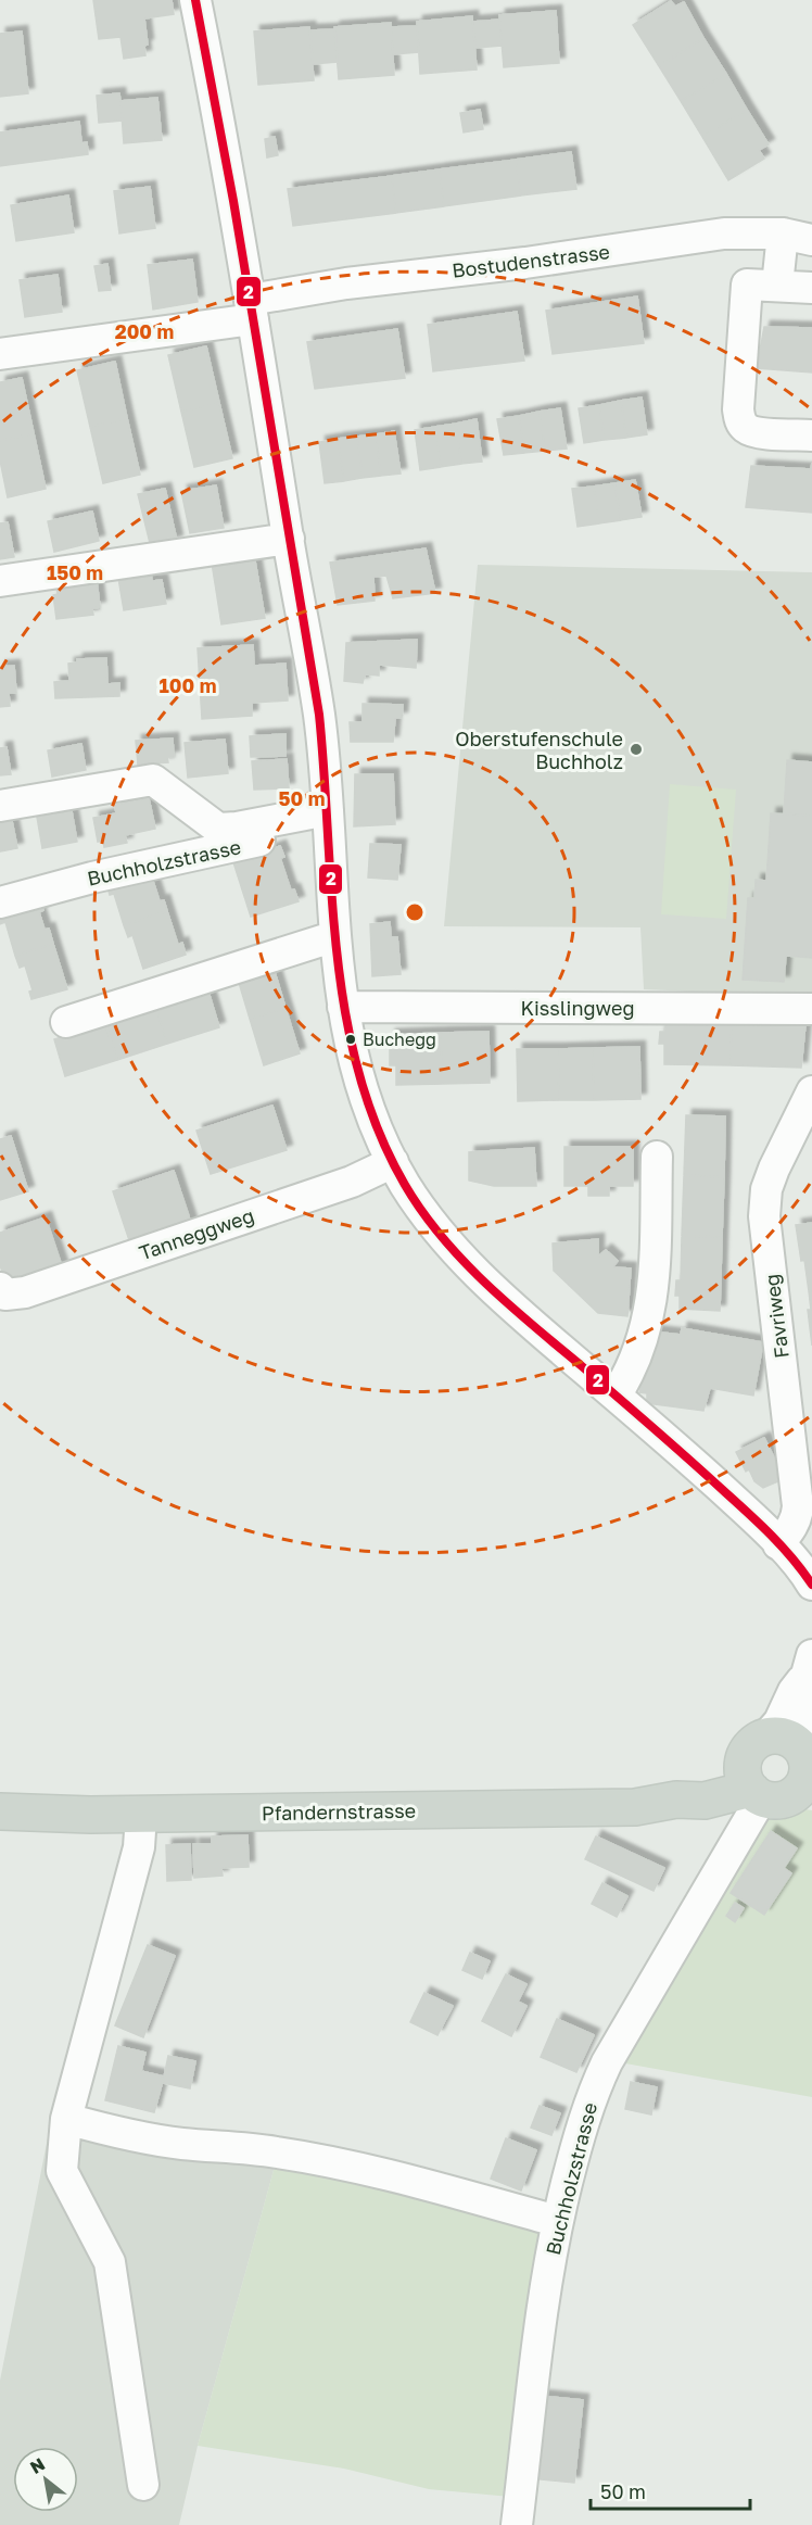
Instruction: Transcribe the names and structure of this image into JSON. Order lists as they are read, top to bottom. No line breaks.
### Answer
{"streets":{"main road":["Pfandernstrasse"],"street":["Bostudenstrasse","Buchholzstrasse","Kisslingweg","Tanneggweg","Favriweg"]},"crossings":[["Buchholzstrasse","Pfandernstrasse"]],"places":["Oberstufenschule Buchholz","Buchegg"],"lines":["transit line 2"],"scale_bar":"50 m","north":"top left","rings":["200 m","150 m","100 m","50 m"]}
